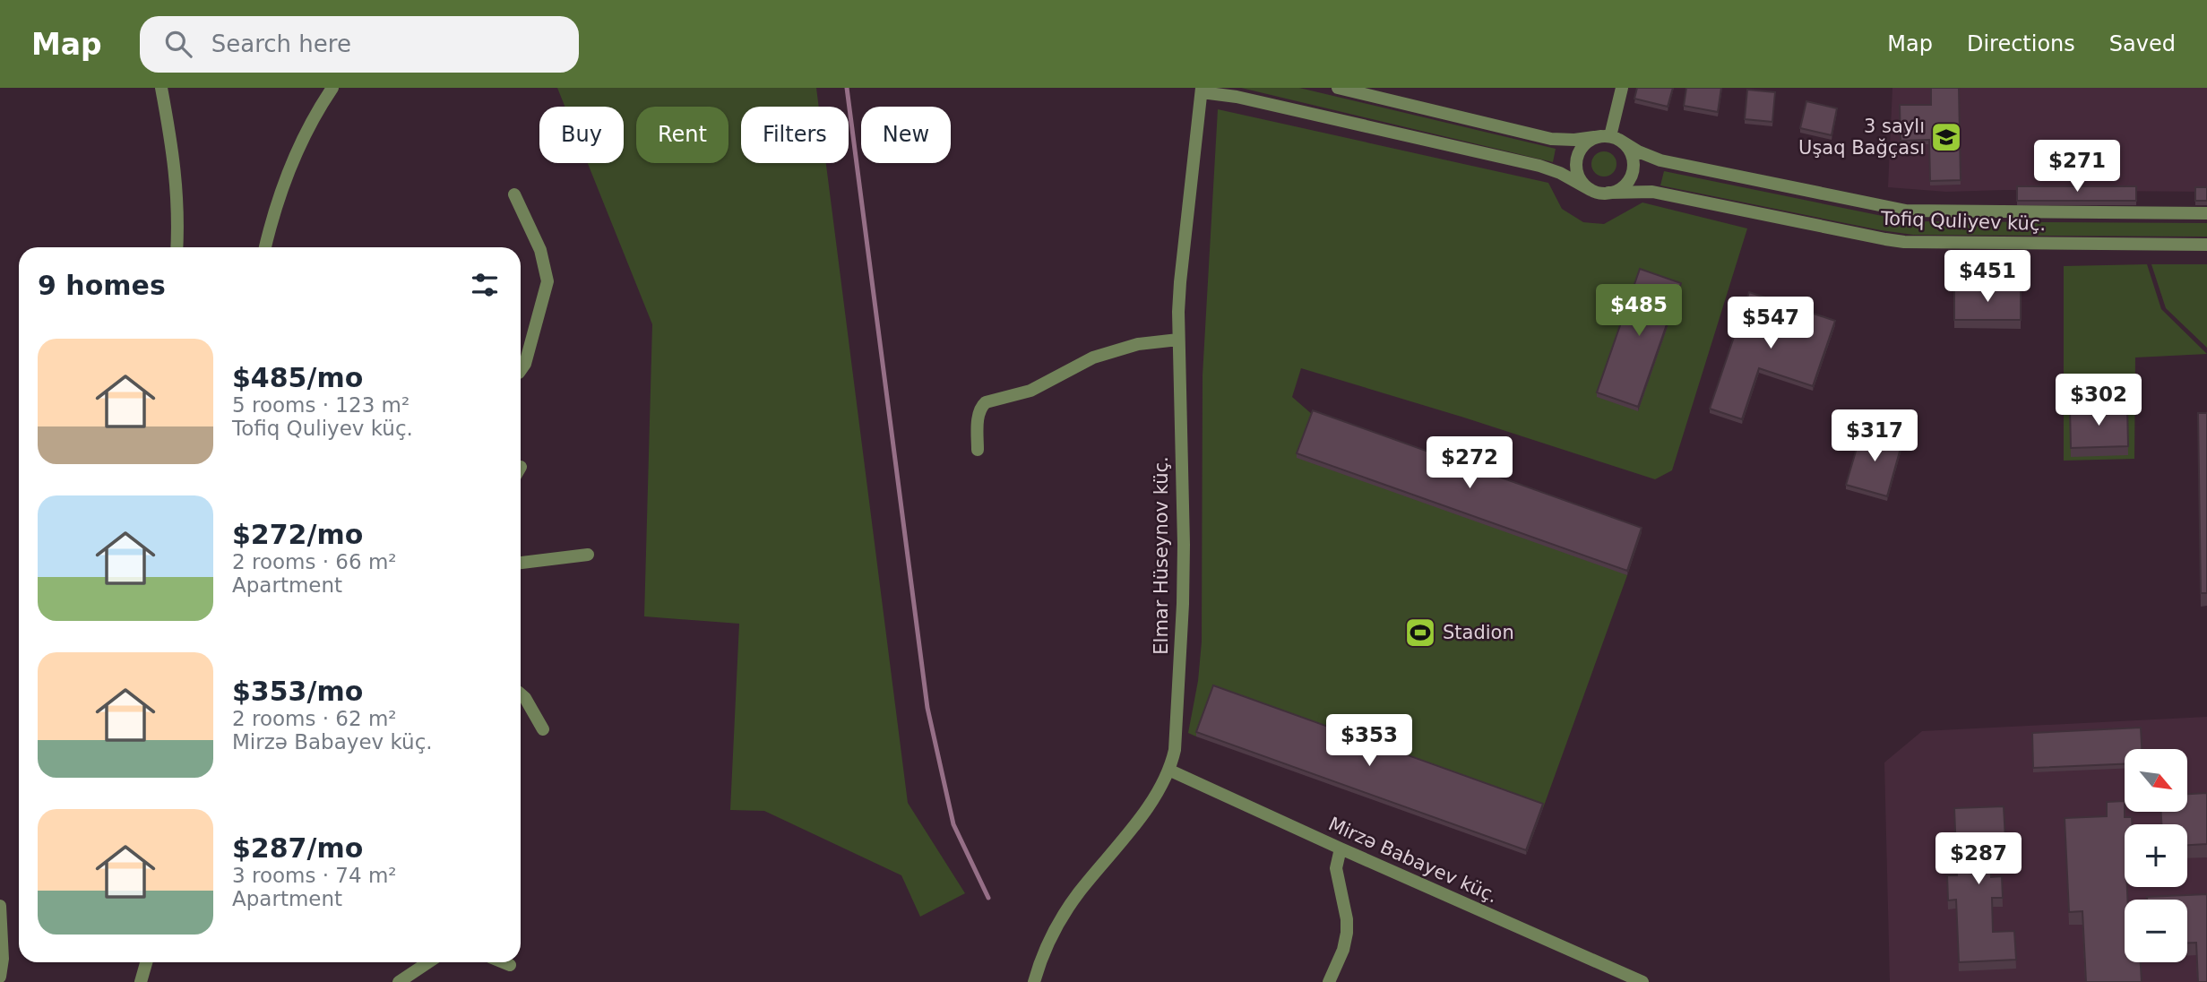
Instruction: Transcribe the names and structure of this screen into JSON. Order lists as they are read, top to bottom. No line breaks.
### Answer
{"streets":{"street":["Tofiq Quliyev küç.","Elmar Hüseynov küç.","Mirzə Babayev küç."]},"crossings":[["Elmar Hüseynov küç.","Mirzə Babayev küç."]],"places":{"school or university":["3 saylı Uşaq Bağçası"],"sports":["Stadion"]},"north":"bottom right","page":{"header":"Map","search":"Search here","nav":["Map","Directions","Saved"],"chip":["Buy","Rent","Filters","New"],"price":["$271","$451","$485","$547","$302","$317","$272","$353","$287"],"heading":"9 homes","list":[{"name":"$485/mo","note":"5 rooms · 123 m² · Tofiq Quliyev küç."},{"name":"$272/mo","note":"2 rooms · 66 m² · Apartment"},{"name":"$353/mo","note":"2 rooms · 62 m² · Mirzə Babayev küç."},{"name":"$287/mo","note":"3 rooms · 74 m² · Apartment"}],"map_buttons":["+","−"]}}
